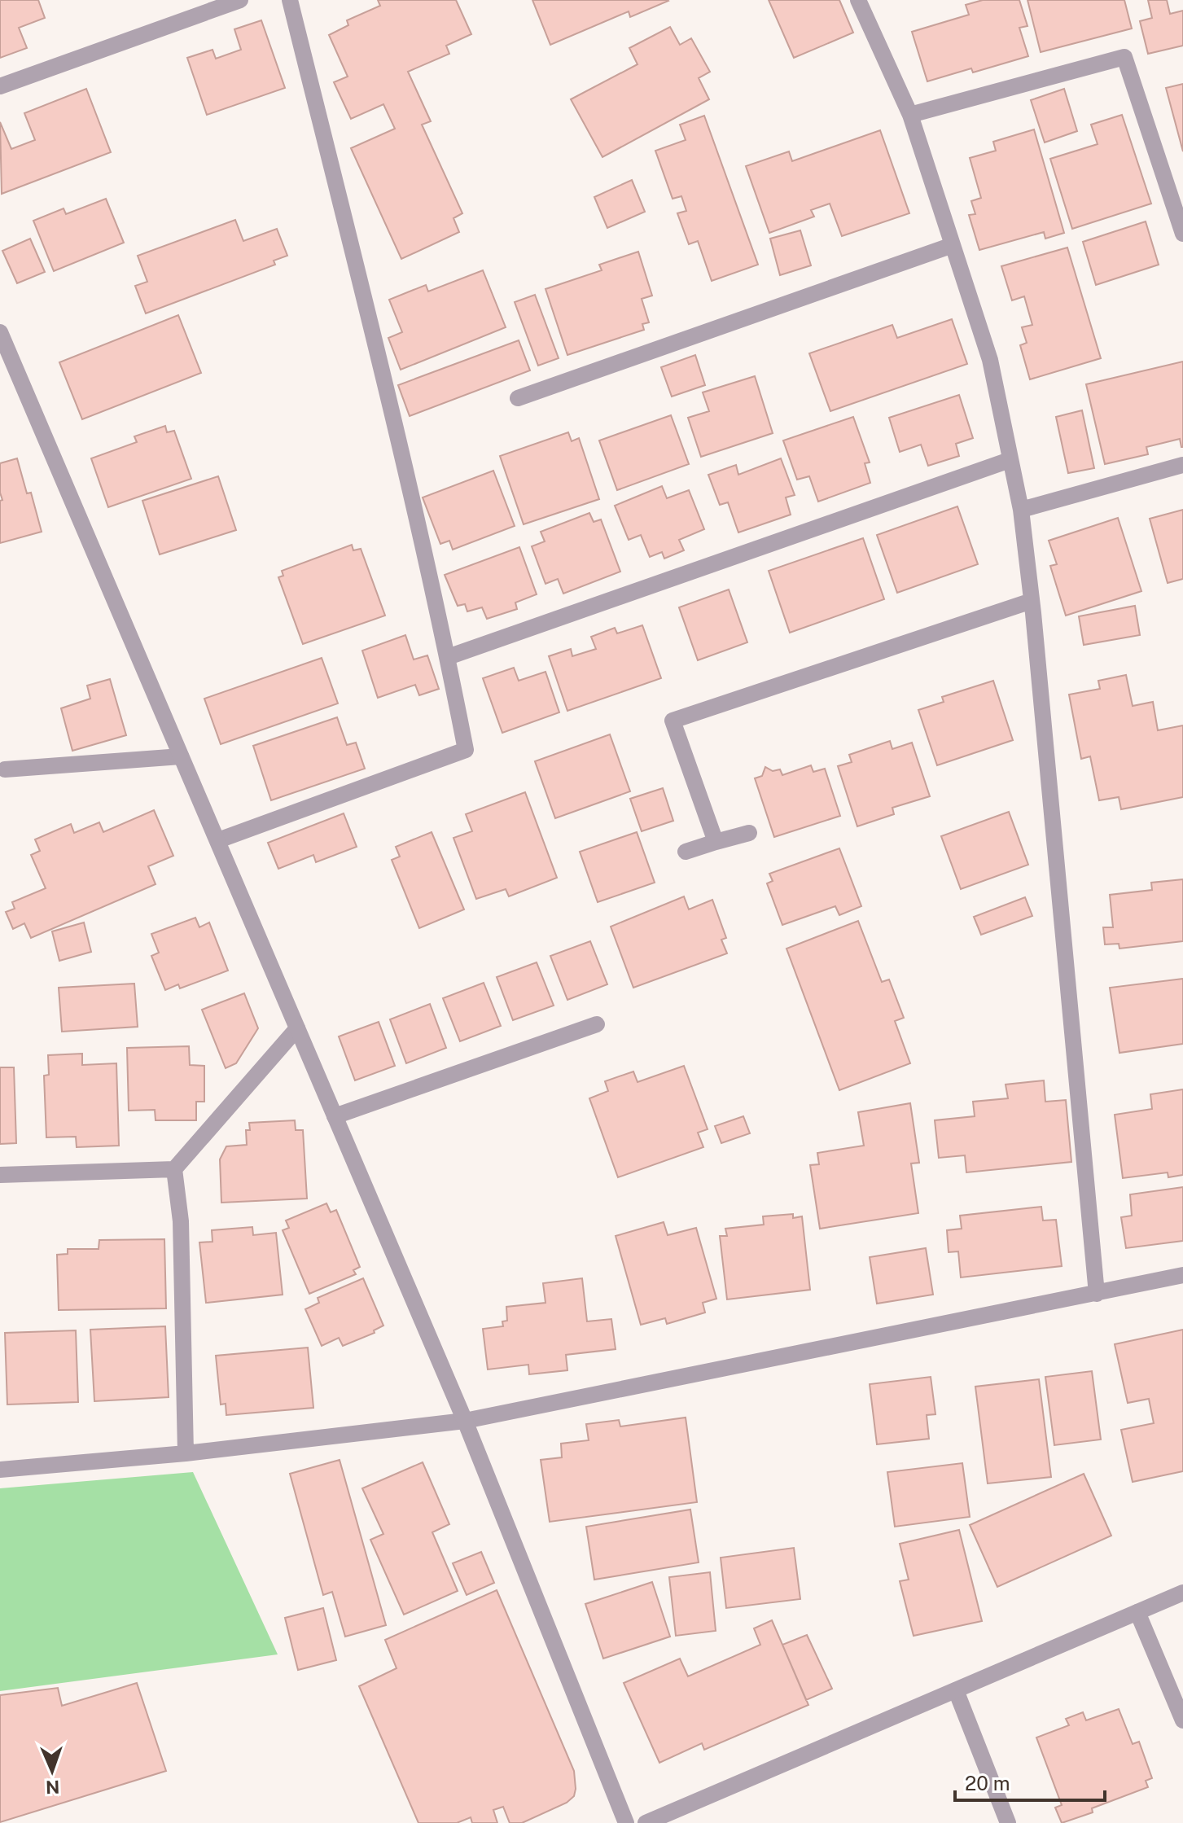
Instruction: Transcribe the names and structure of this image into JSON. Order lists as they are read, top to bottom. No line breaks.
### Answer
{"scale_bar":"20 m","north":"bottom"}
